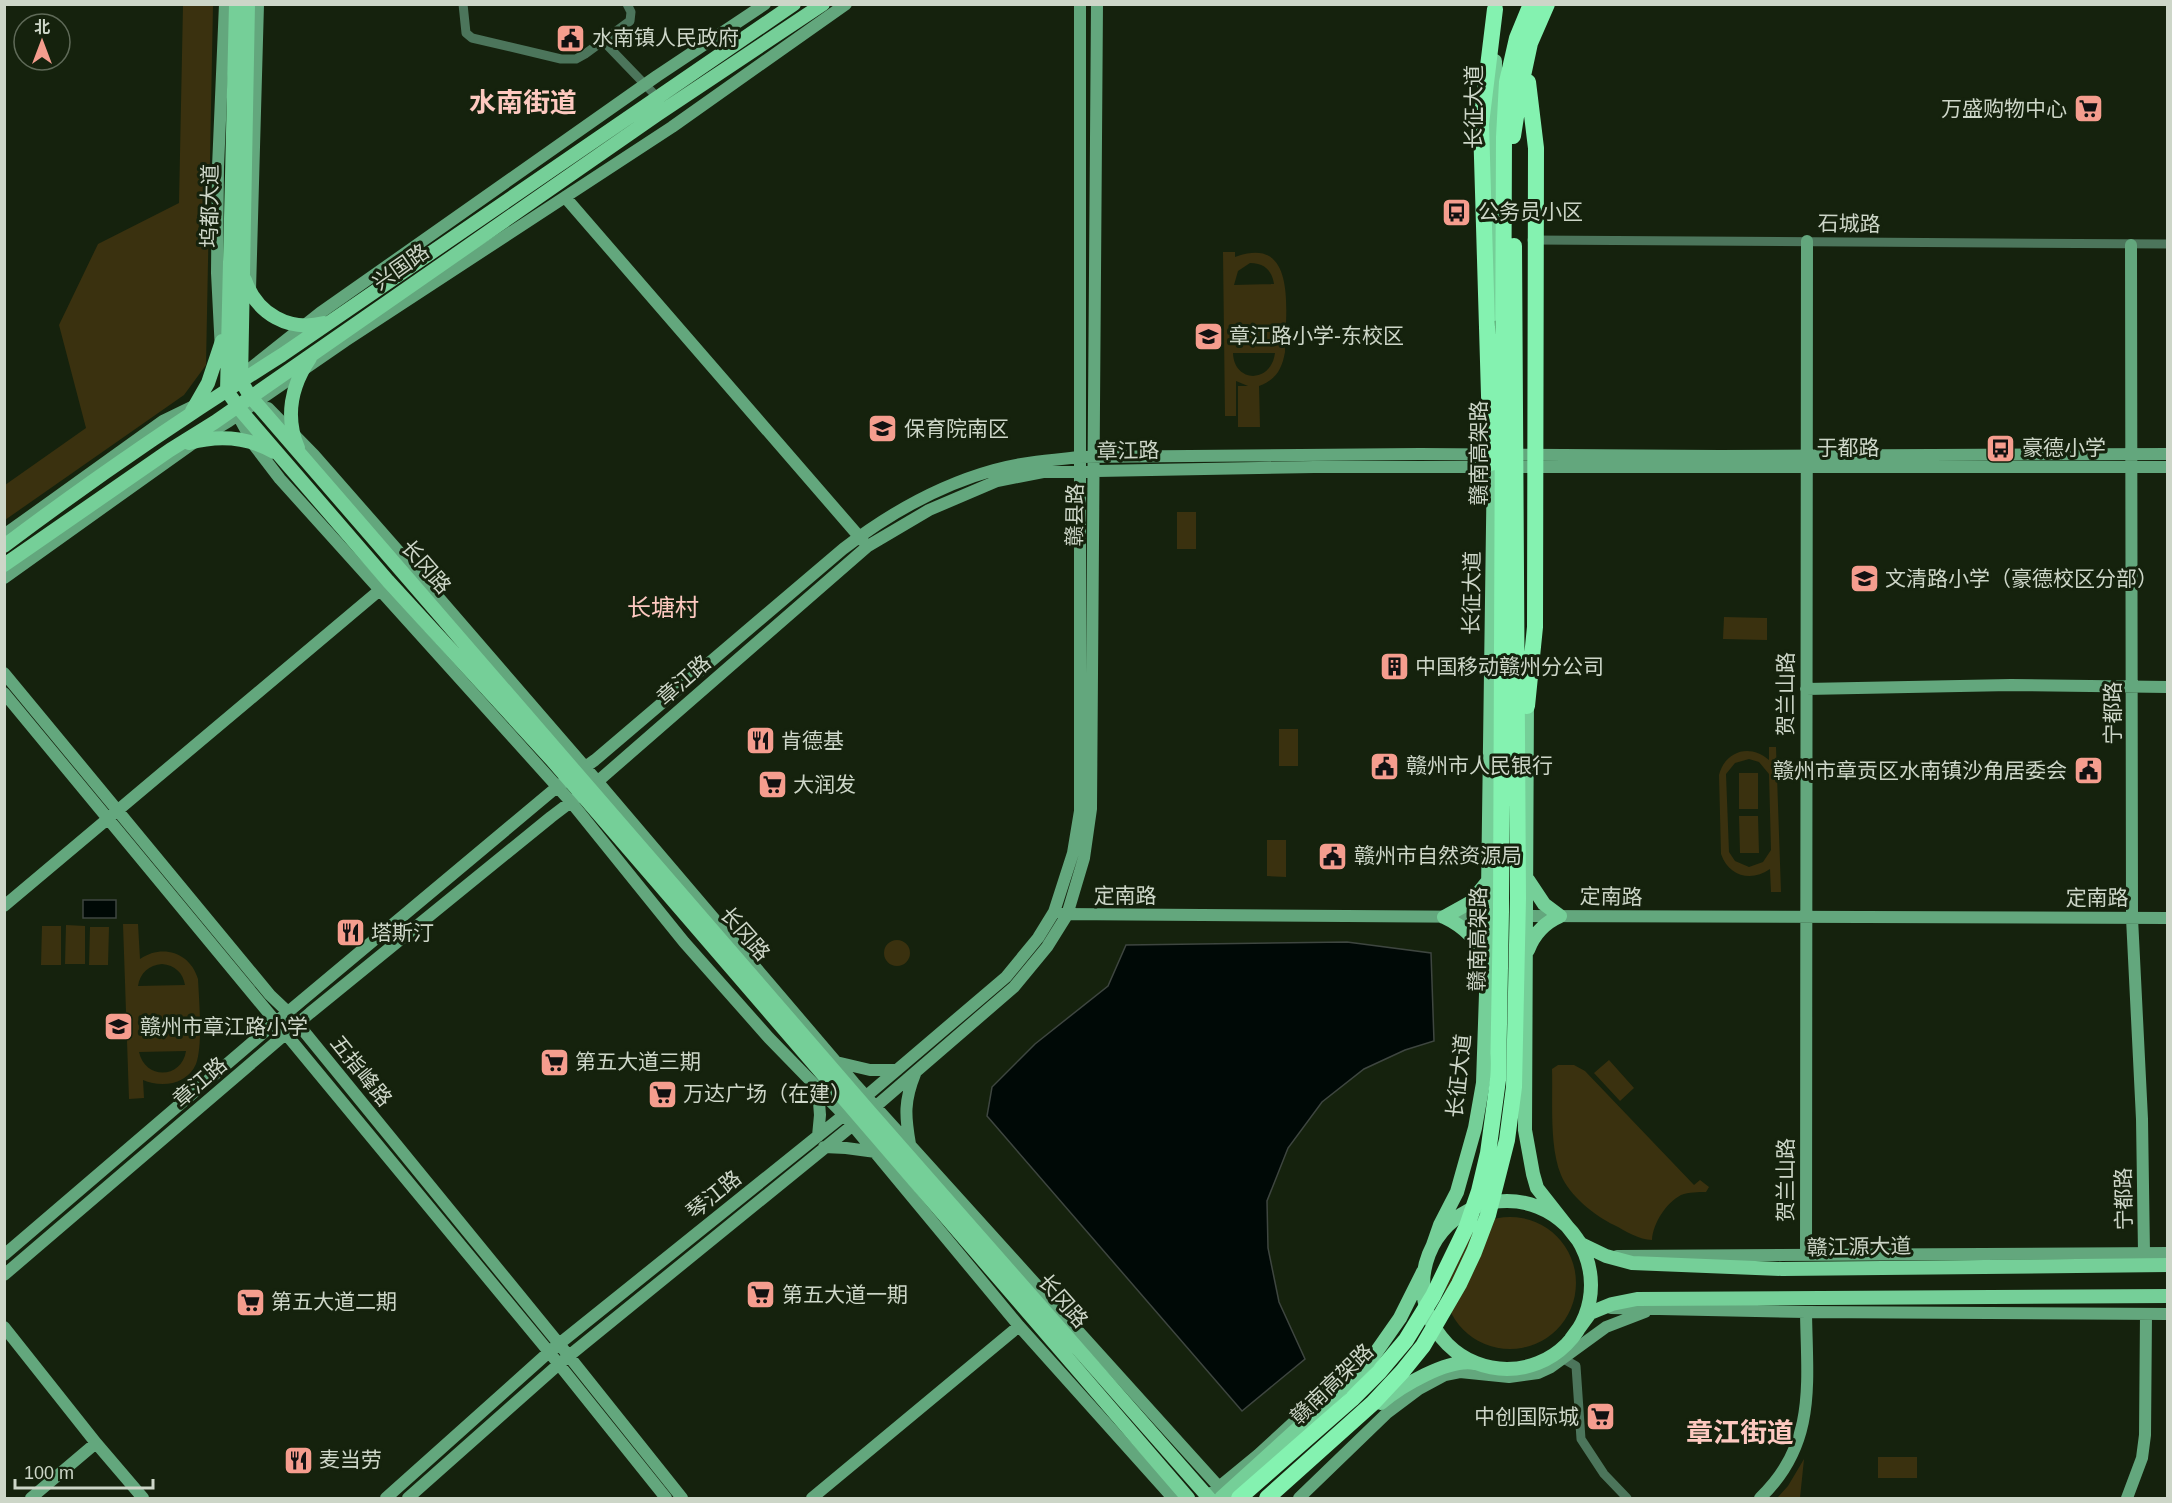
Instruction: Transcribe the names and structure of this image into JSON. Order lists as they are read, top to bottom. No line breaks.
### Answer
{"streets":{"highway":["赣南高架路"],"main road":["长征大道","坞都大道","兴国路","长冈路","赣江源大道"],"street":["石城路","于都路","章江路","赣县路","贺兰山路","宁都路","定南路","五指峰路","琴江路"]},"crossings":[["长征大道","章江路"],["长征大道","定南路"],["长征大道","赣江源大道"],["坞都大道","兴国路"],["坞都大道","长冈路"],["石城路","贺兰山路"],["石城路","宁都路"],["兴国路","长冈路"],["于都路","章江路"],["于都路","贺兰山路"],["于都路","宁都路"],["章江路","赣县路"],["章江路","长冈路"],["章江路","五指峰路"],["赣南高架路","长冈路"],["赣县路","定南路"],["赣县路","琴江路"],["长冈路","琴江路"],["贺兰山路","定南路"],["宁都路","定南路"],["定南路","琴江路"],["五指峰路","琴江路"]],"districts":["水南街道","长塘村","章江街道"],"places":{"public building":["水南镇人民政府","赣州市人民银行","赣州市章贡区水南镇沙角居委会","赣州市自然资源局"],"supermarket":["万盛购物中心","大润发","第五大道三期","万达广场（在建）","第五大道一期","第五大道二期","中创国际城"],"bus stop":["公务员小区","豪德小学"],"school or university":["章江路小学-东校区","保育院南区","文清路小学（豪德校区分部）","赣州市章江路小学"],"building":["中国移动赣州分公司"],"restaurant":["肯德基","塔斯汀","麦当劳"]},"scale_bar":"100 m","north":"top"}
